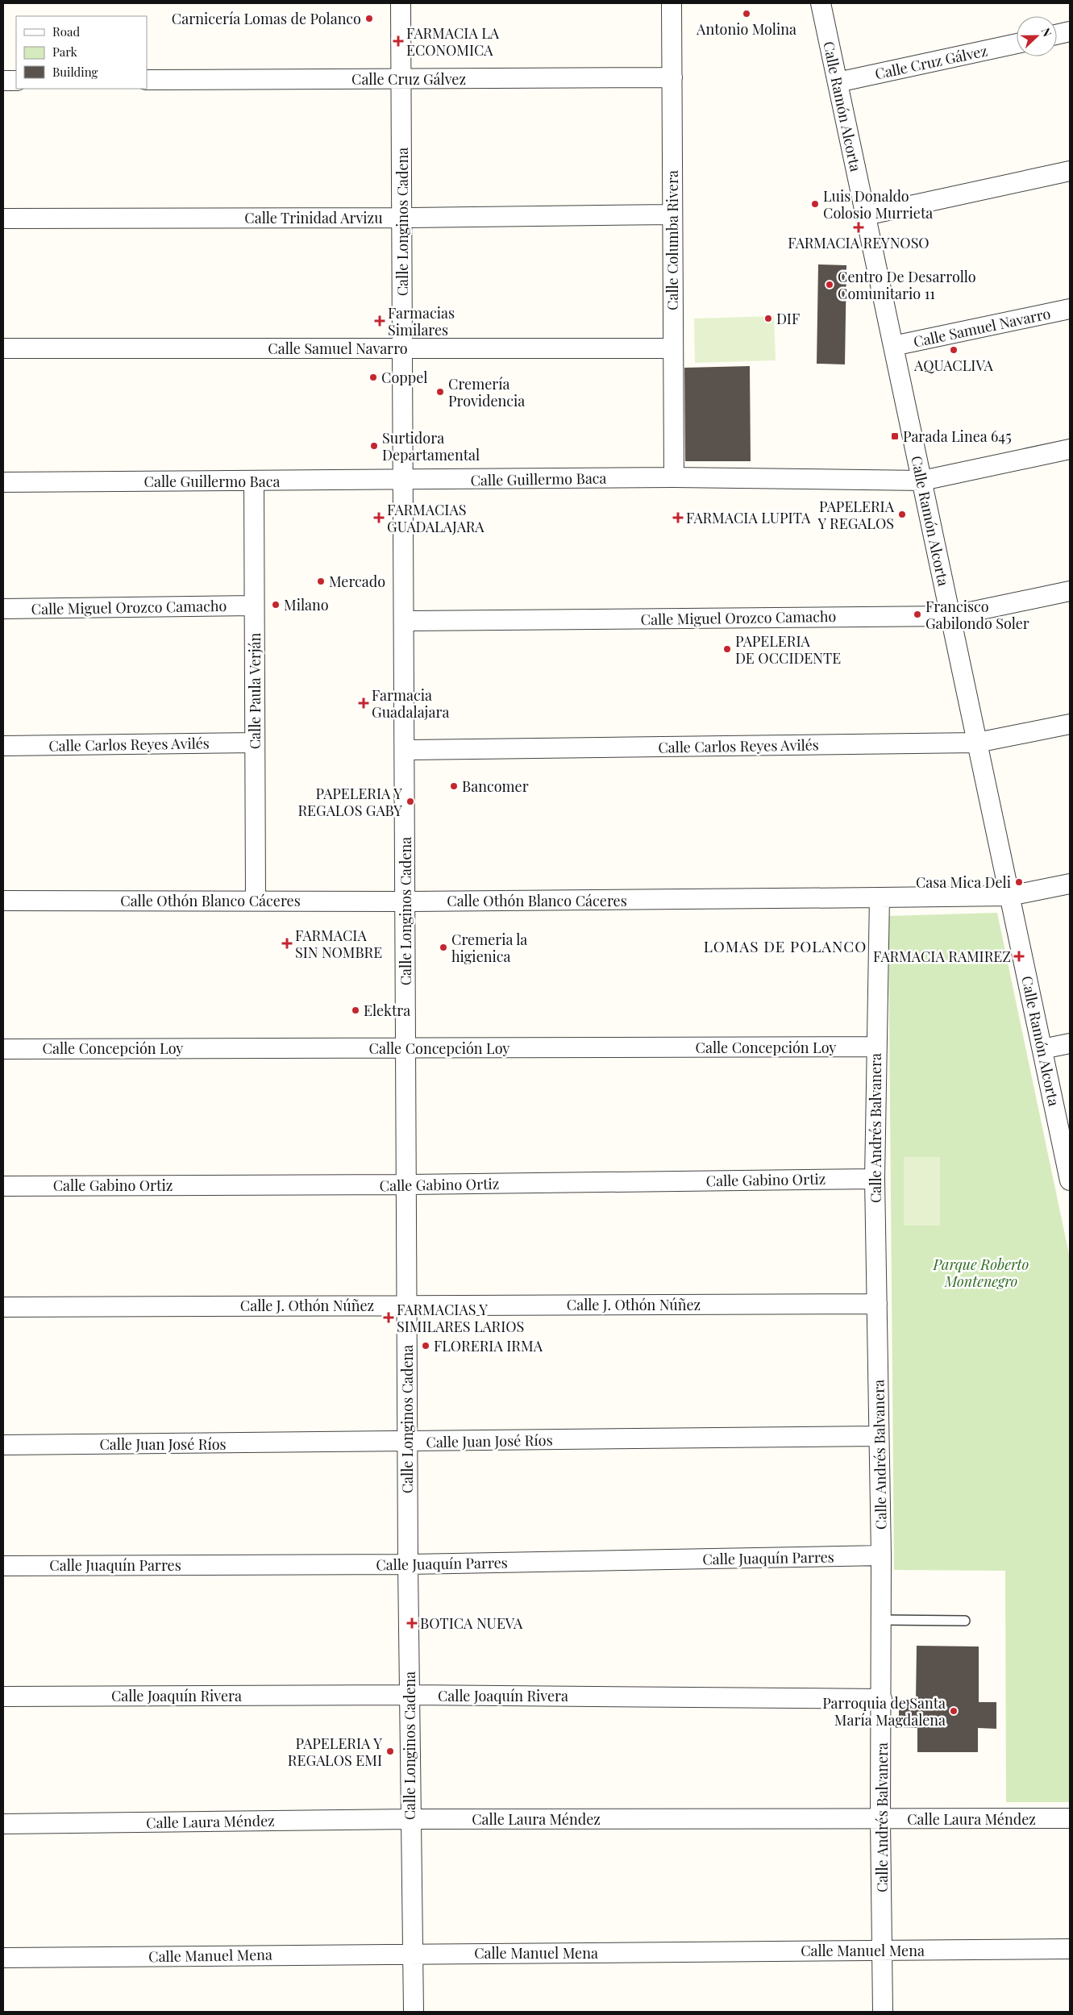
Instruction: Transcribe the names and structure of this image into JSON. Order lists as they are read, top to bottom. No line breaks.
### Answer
{"streets":{"street":["Calle Cruz Gálvez","Calle Ramón Alcorta","Calle Trinidad Arvizu","Calle Longinos Cadena","Calle Columba Rivera","Calle Samuel Navarro","Calle Guillermo Baca","Calle Miguel Orozco Camacho","Calle Paula Verján","Calle Carlos Reyes Avilés","Calle Othón Blanco Cáceres","Calle Concepción Loy","Calle Andrés Balvanera","Calle Gabino Ortiz","Calle J. Othón Núñez","Calle Juan José Ríos","Calle Juaquín Parres","Calle Joaquín Rivera","Calle Laura Méndez","Calle Manuel Mena"]},"crossings":[["Calle Cruz Gálvez","Calle Ramón Alcorta"],["Calle Cruz Gálvez","Calle Longinos Cadena"],["Calle Cruz Gálvez","Calle Columba Rivera"],["Calle Ramón Alcorta","Calle Samuel Navarro"],["Calle Ramón Alcorta","Calle Guillermo Baca"],["Calle Ramón Alcorta","Calle Miguel Orozco Camacho"],["Calle Ramón Alcorta","Calle Carlos Reyes Avilés"],["Calle Ramón Alcorta","Calle Othón Blanco Cáceres"],["Calle Trinidad Arvizu","Calle Longinos Cadena"],["Calle Trinidad Arvizu","Calle Columba Rivera"],["Calle Longinos Cadena","Calle Samuel Navarro"],["Calle Longinos Cadena","Calle Guillermo Baca"],["Calle Longinos Cadena","Calle Miguel Orozco Camacho"],["Calle Longinos Cadena","Calle Carlos Reyes Avilés"],["Calle Longinos Cadena","Calle Othón Blanco Cáceres"],["Calle Longinos Cadena","Calle Concepción Loy"],["Calle Longinos Cadena","Calle Gabino Ortiz"],["Calle Longinos Cadena","Calle J. Othón Núñez"],["Calle Longinos Cadena","Calle Juan José Ríos"],["Calle Longinos Cadena","Calle Juaquín Parres"],["Calle Longinos Cadena","Calle Joaquín Rivera"],["Calle Longinos Cadena","Calle Laura Méndez"],["Calle Longinos Cadena","Calle Manuel Mena"],["Calle Columba Rivera","Calle Samuel Navarro"],["Calle Columba Rivera","Calle Guillermo Baca"],["Calle Guillermo Baca","Calle Paula Verján"],["Calle Miguel Orozco Camacho","Calle Paula Verján"],["Calle Paula Verján","Calle Carlos Reyes Avilés"],["Calle Paula Verján","Calle Othón Blanco Cáceres"],["Calle Othón Blanco Cáceres","Calle Andrés Balvanera"],["Calle Concepción Loy","Calle Andrés Balvanera"],["Calle Andrés Balvanera","Calle Gabino Ortiz"],["Calle Andrés Balvanera","Calle J. Othón Núñez"],["Calle Andrés Balvanera","Calle Juan José Ríos"],["Calle Andrés Balvanera","Calle Juaquín Parres"],["Calle Andrés Balvanera","Calle Joaquín Rivera"],["Calle Andrés Balvanera","Calle Laura Méndez"],["Calle Andrés Balvanera","Calle Manuel Mena"]],"districts":["LOMAS DE POLANCO"],"parks":["Parque Roberto Montenegro"],"places":{"other":["Antonio Molina","Carnicería Lomas de Polanco","Luis Donaldo Colosio Murrieta","Centro De Desarrollo Comunitario 11","DIF","AQUACLIVA","Coppel","Cremería Providencia","Surtidora Departamental","PAPELERIA Y REGALOS","Mercado","Milano","Francisco Gabilondo Soler","PAPELERIA DE OCCIDENTE","Bancomer","PAPELERIA Y REGALOS GABY","Casa Mica Deli","Cremeria la higienica","Elektra","FLORERIA IRMA","Parroquia de Santa María Magdalena","PAPELERIA Y REGALOS EMI"],"health":["FARMACIA LA ECONOMICA","FARMACIA REYNOSO","Farmacias Similares","FARMACIAS GUADALAJARA","FARMACIA LUPITA","Farmacia Guadalajara","FARMACIA SIN NOMBRE","FARMACIA RAMIREZ","FARMACIAS Y SIMILARES LARIOS","BOTICA NUEVA"],"transit":["Parada Linea 645"]},"legend":["Road","Park","Building"],"north":"right"}
